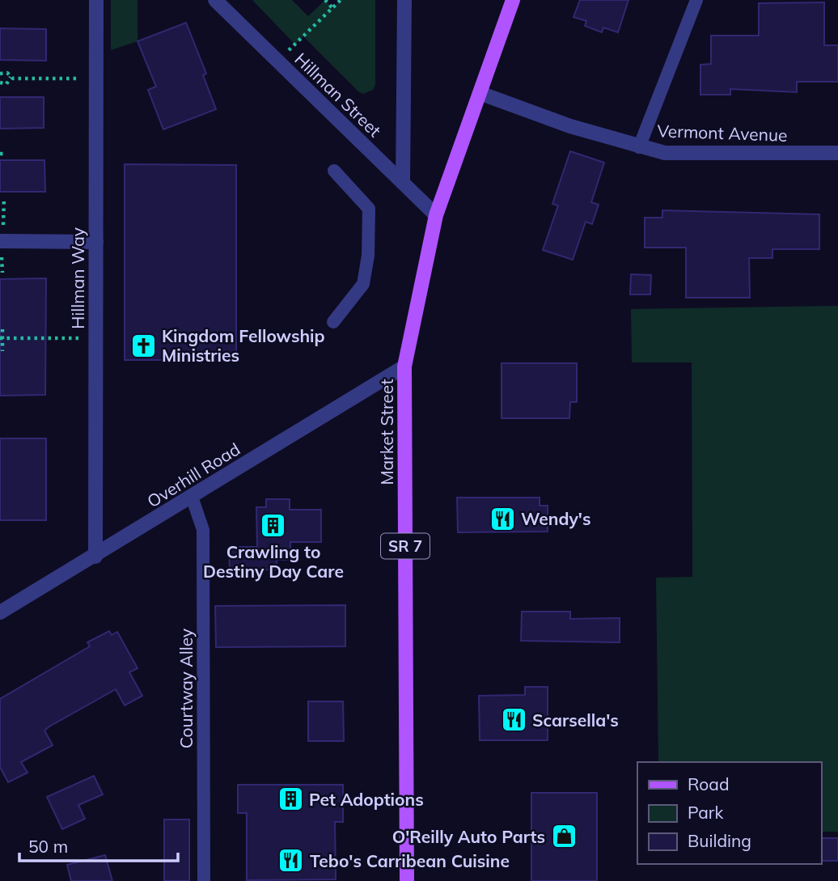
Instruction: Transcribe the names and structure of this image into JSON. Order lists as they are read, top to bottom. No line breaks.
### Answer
{"streets":{"main road":["Market Street","SR 7"],"street":["Hillman Street","Vermont Avenue","Hillman Way","Overhill Road"],"lane":["Courtway Alley"]},"crossings":[["Hillman Street","Market Street"],["Vermont Avenue","Market Street"],["Hillman Way","Overhill Road"],["Market Street","Overhill Road"],["Overhill Road","Courtway Alley"]],"places":{"church":["Kingdom Fellowship Ministries"],"restaurant":["Wendy's","Scarsella's","Tebo's Carribean Cuisine"],"building":["Crawling to Destiny Day Care","Pet Adoptions"],"shop":["O'Reilly Auto Parts"]},"legend":["Road","Park","Building"],"scale_bar":"50 m"}
